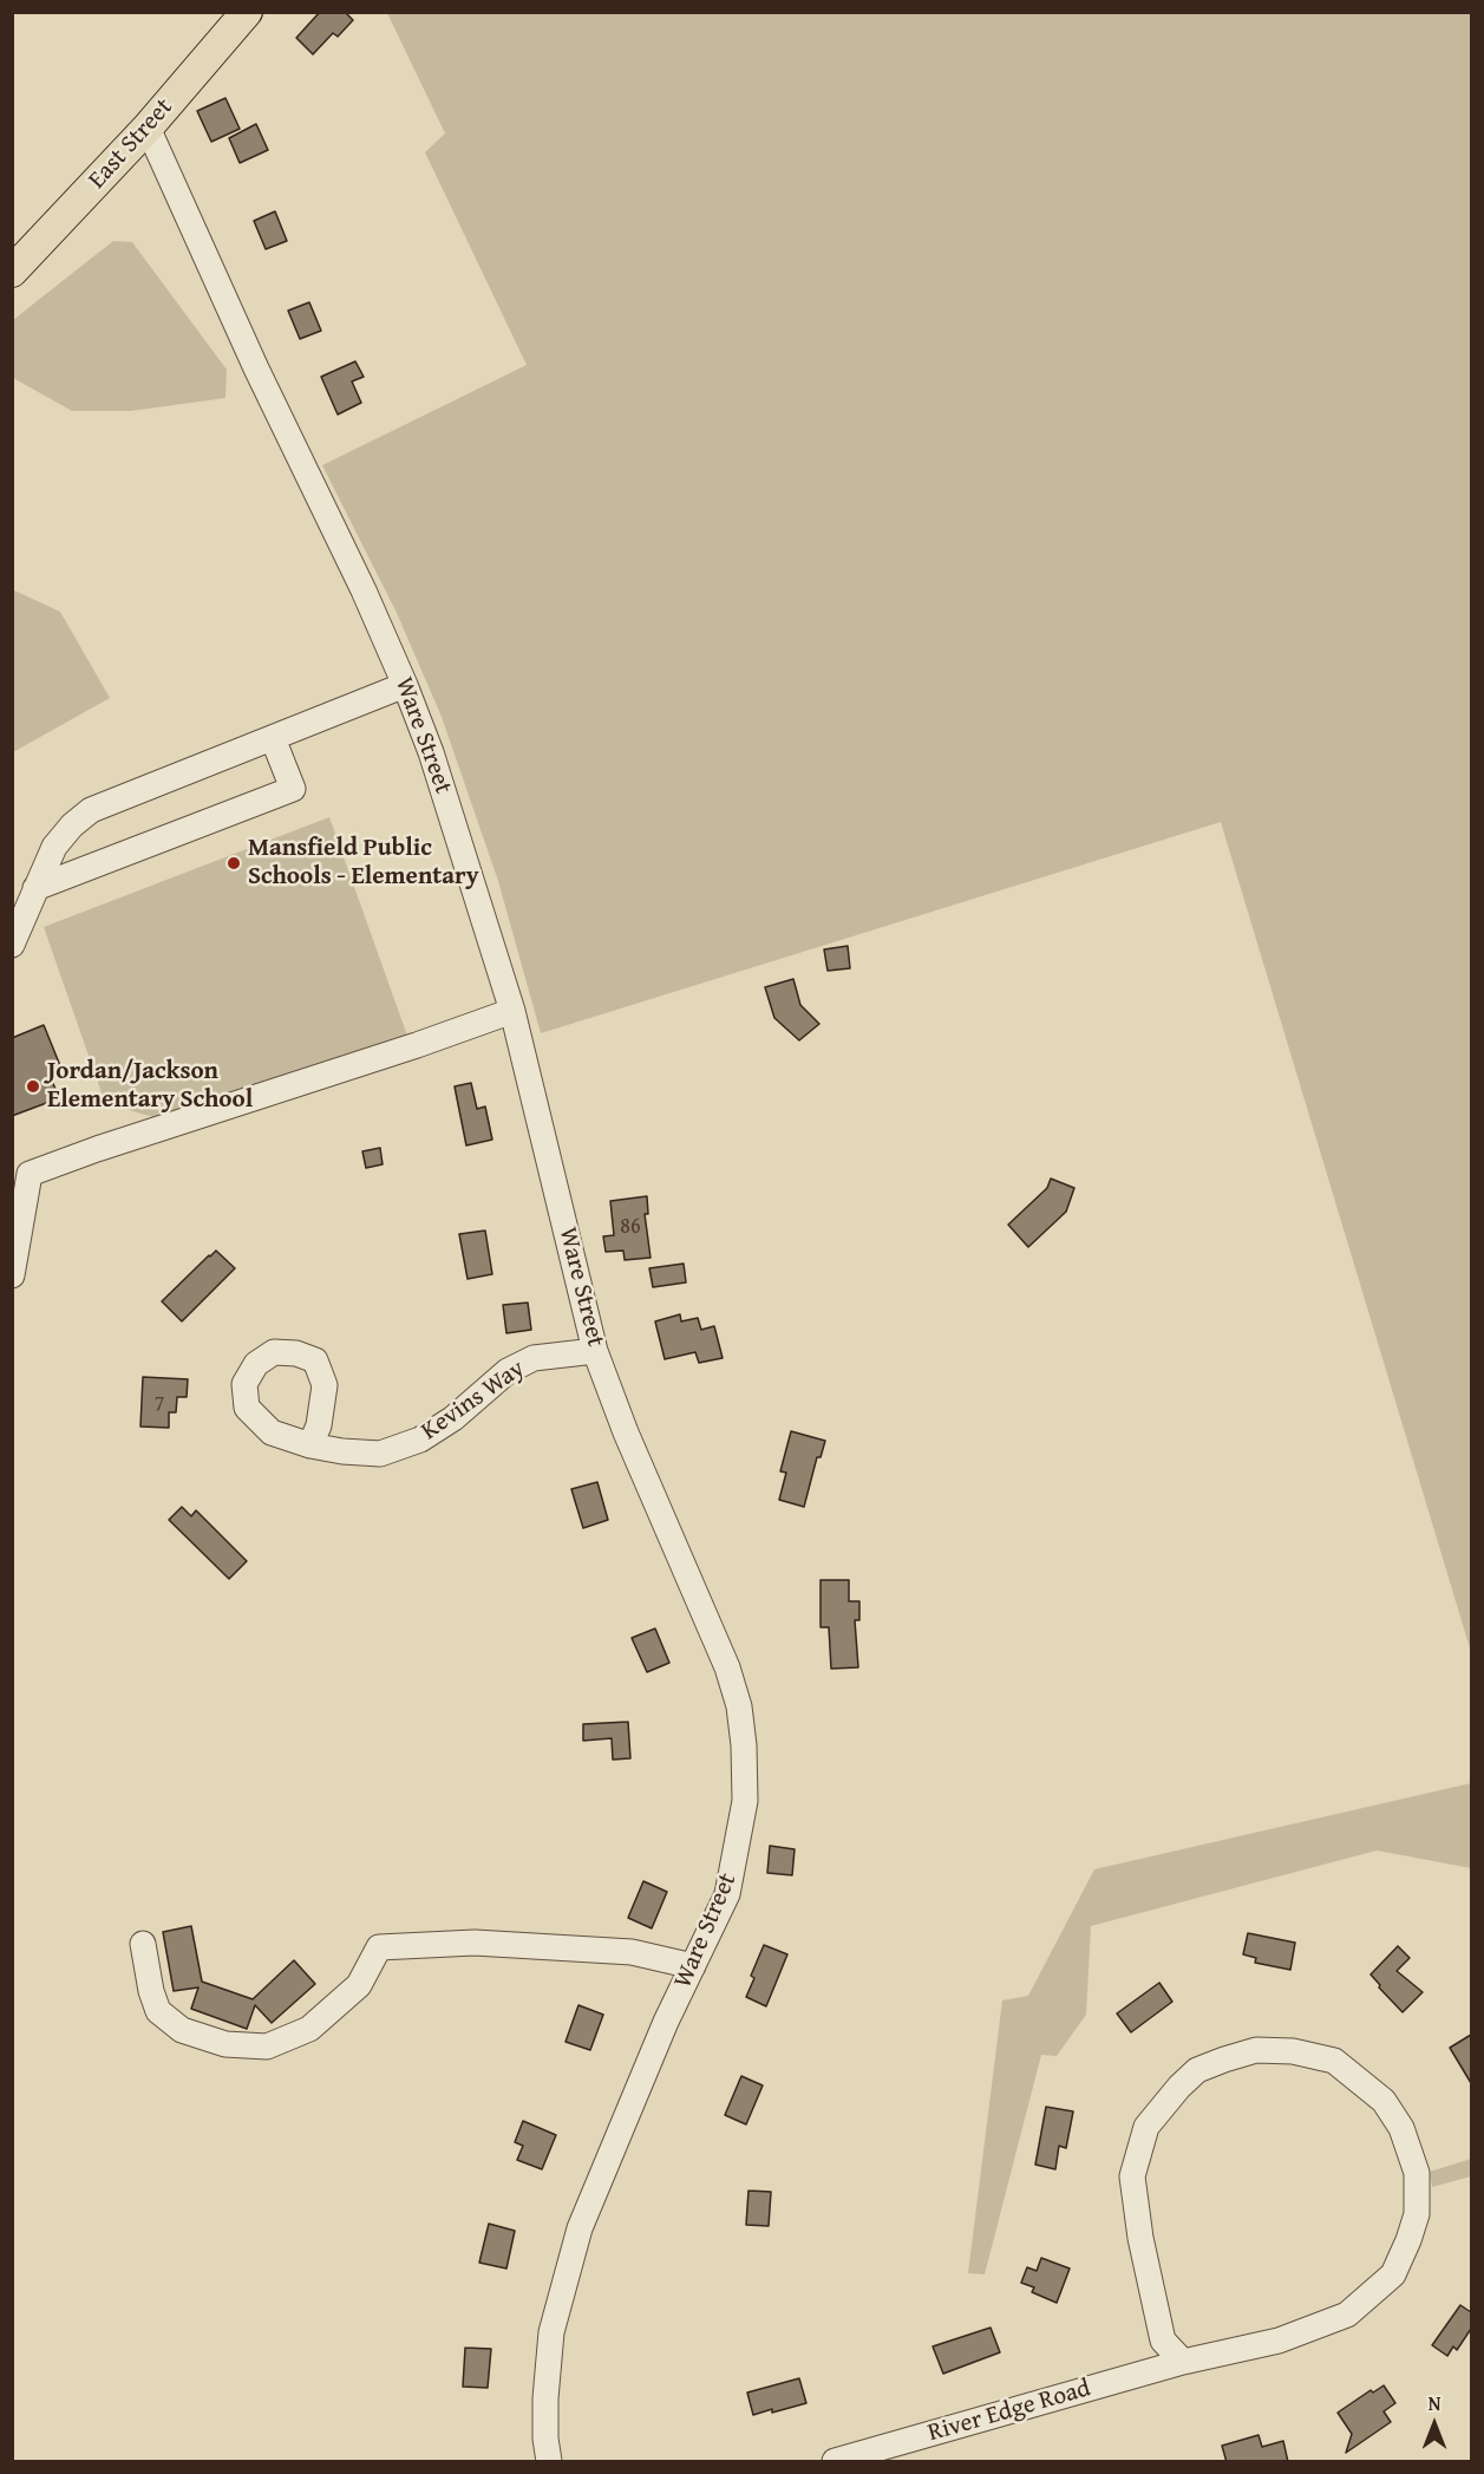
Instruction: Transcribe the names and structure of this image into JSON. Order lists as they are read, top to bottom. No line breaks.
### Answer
{"streets":{"main road":["East Street"],"street":["Ware Street","Kevins Way","River Edge Road"]},"crossings":[["East Street","Ware Street"],["Ware Street","Kevins Way"]],"places":["Mansfield Public Schools - Elementary","Jordan/Jackson Elementary School"],"house_numbers":["86","7"],"north":"top"}
